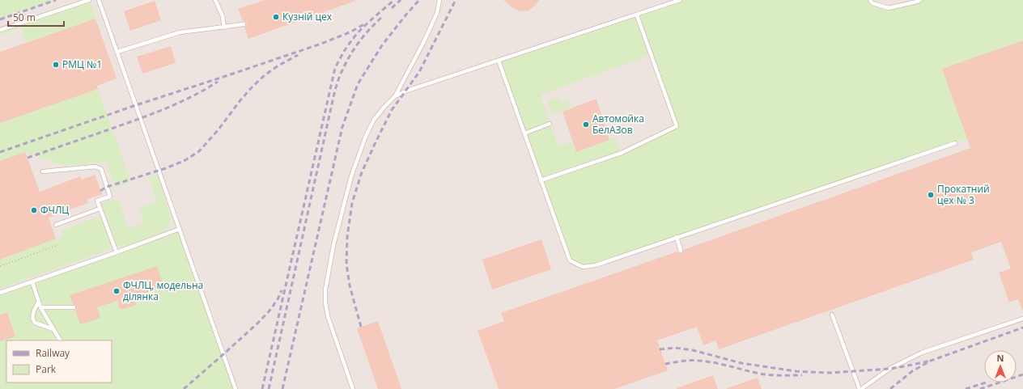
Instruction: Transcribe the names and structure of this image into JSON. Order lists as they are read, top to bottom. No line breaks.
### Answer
{"places":["Кузній цех","РМЦ №1","Автомойка БелАЗов","Прокатний цех № 3","ФЧЛЦ","ФЧЛЦ, модельна ділянка"],"legend":["Railway","Park"],"scale_bar":"50 m","north":"top"}
